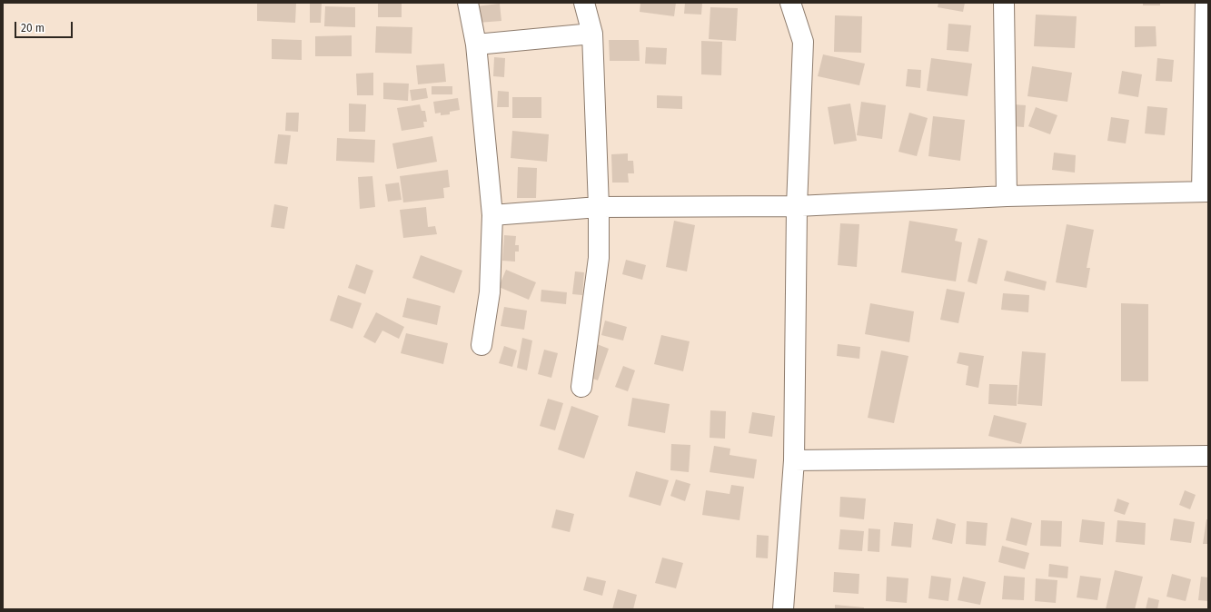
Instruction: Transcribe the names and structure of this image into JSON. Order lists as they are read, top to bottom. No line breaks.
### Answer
{"scale_bar":"20 m"}
